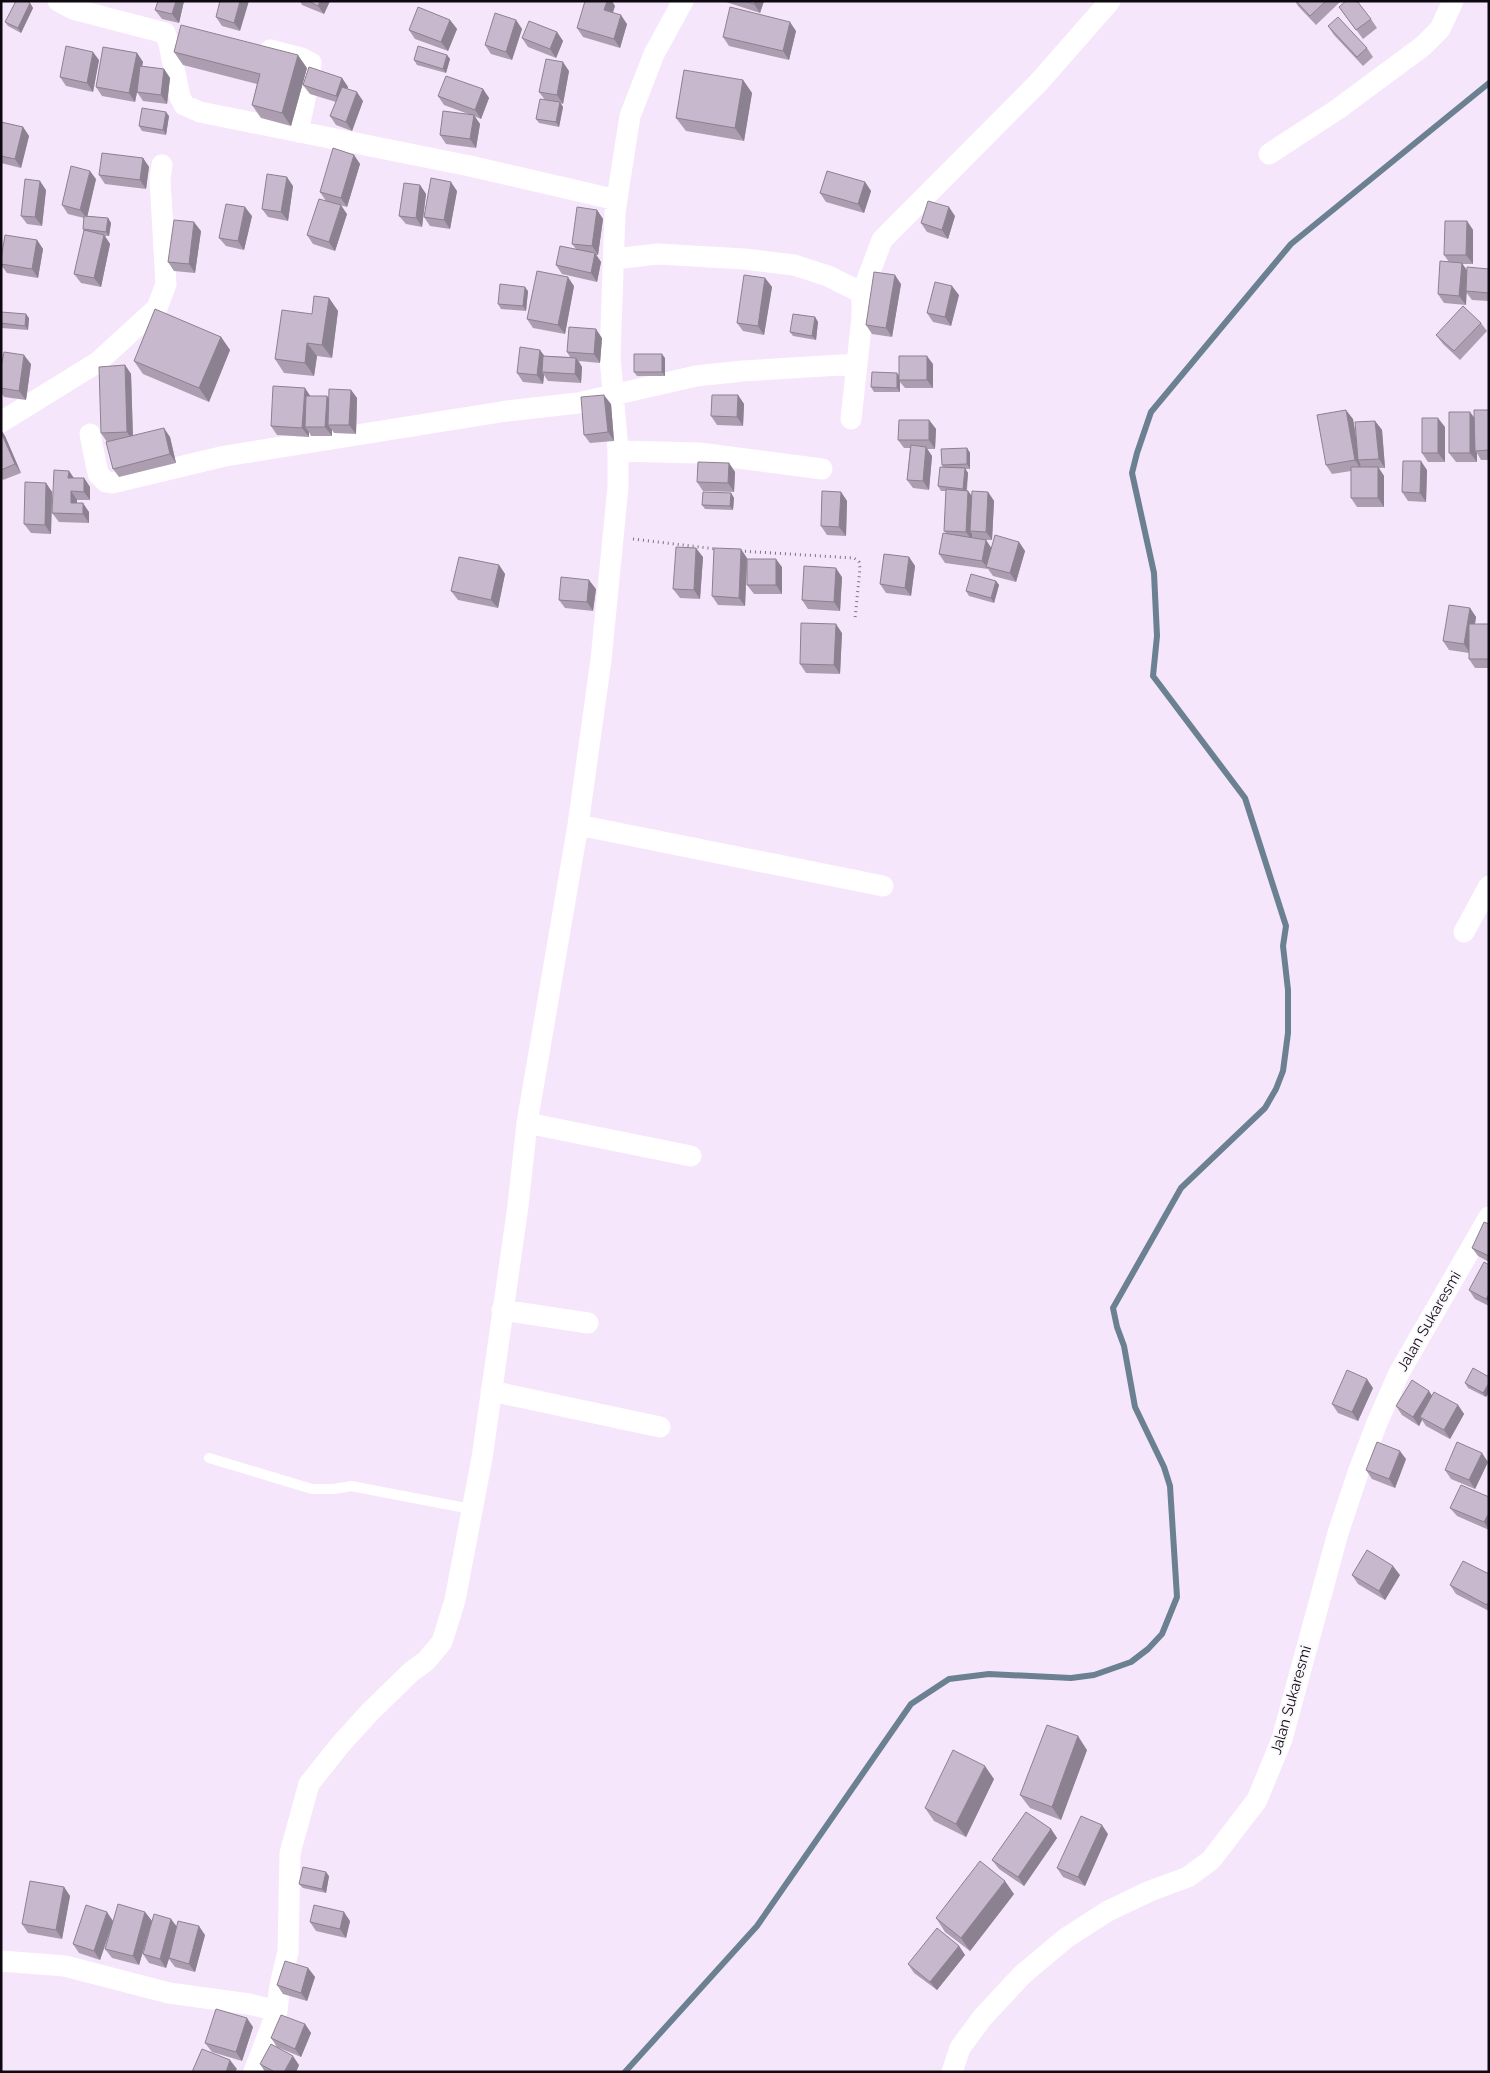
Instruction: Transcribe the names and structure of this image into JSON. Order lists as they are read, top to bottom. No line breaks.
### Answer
{"streets":{"street":["Jalan Sukaresmi"]}}
